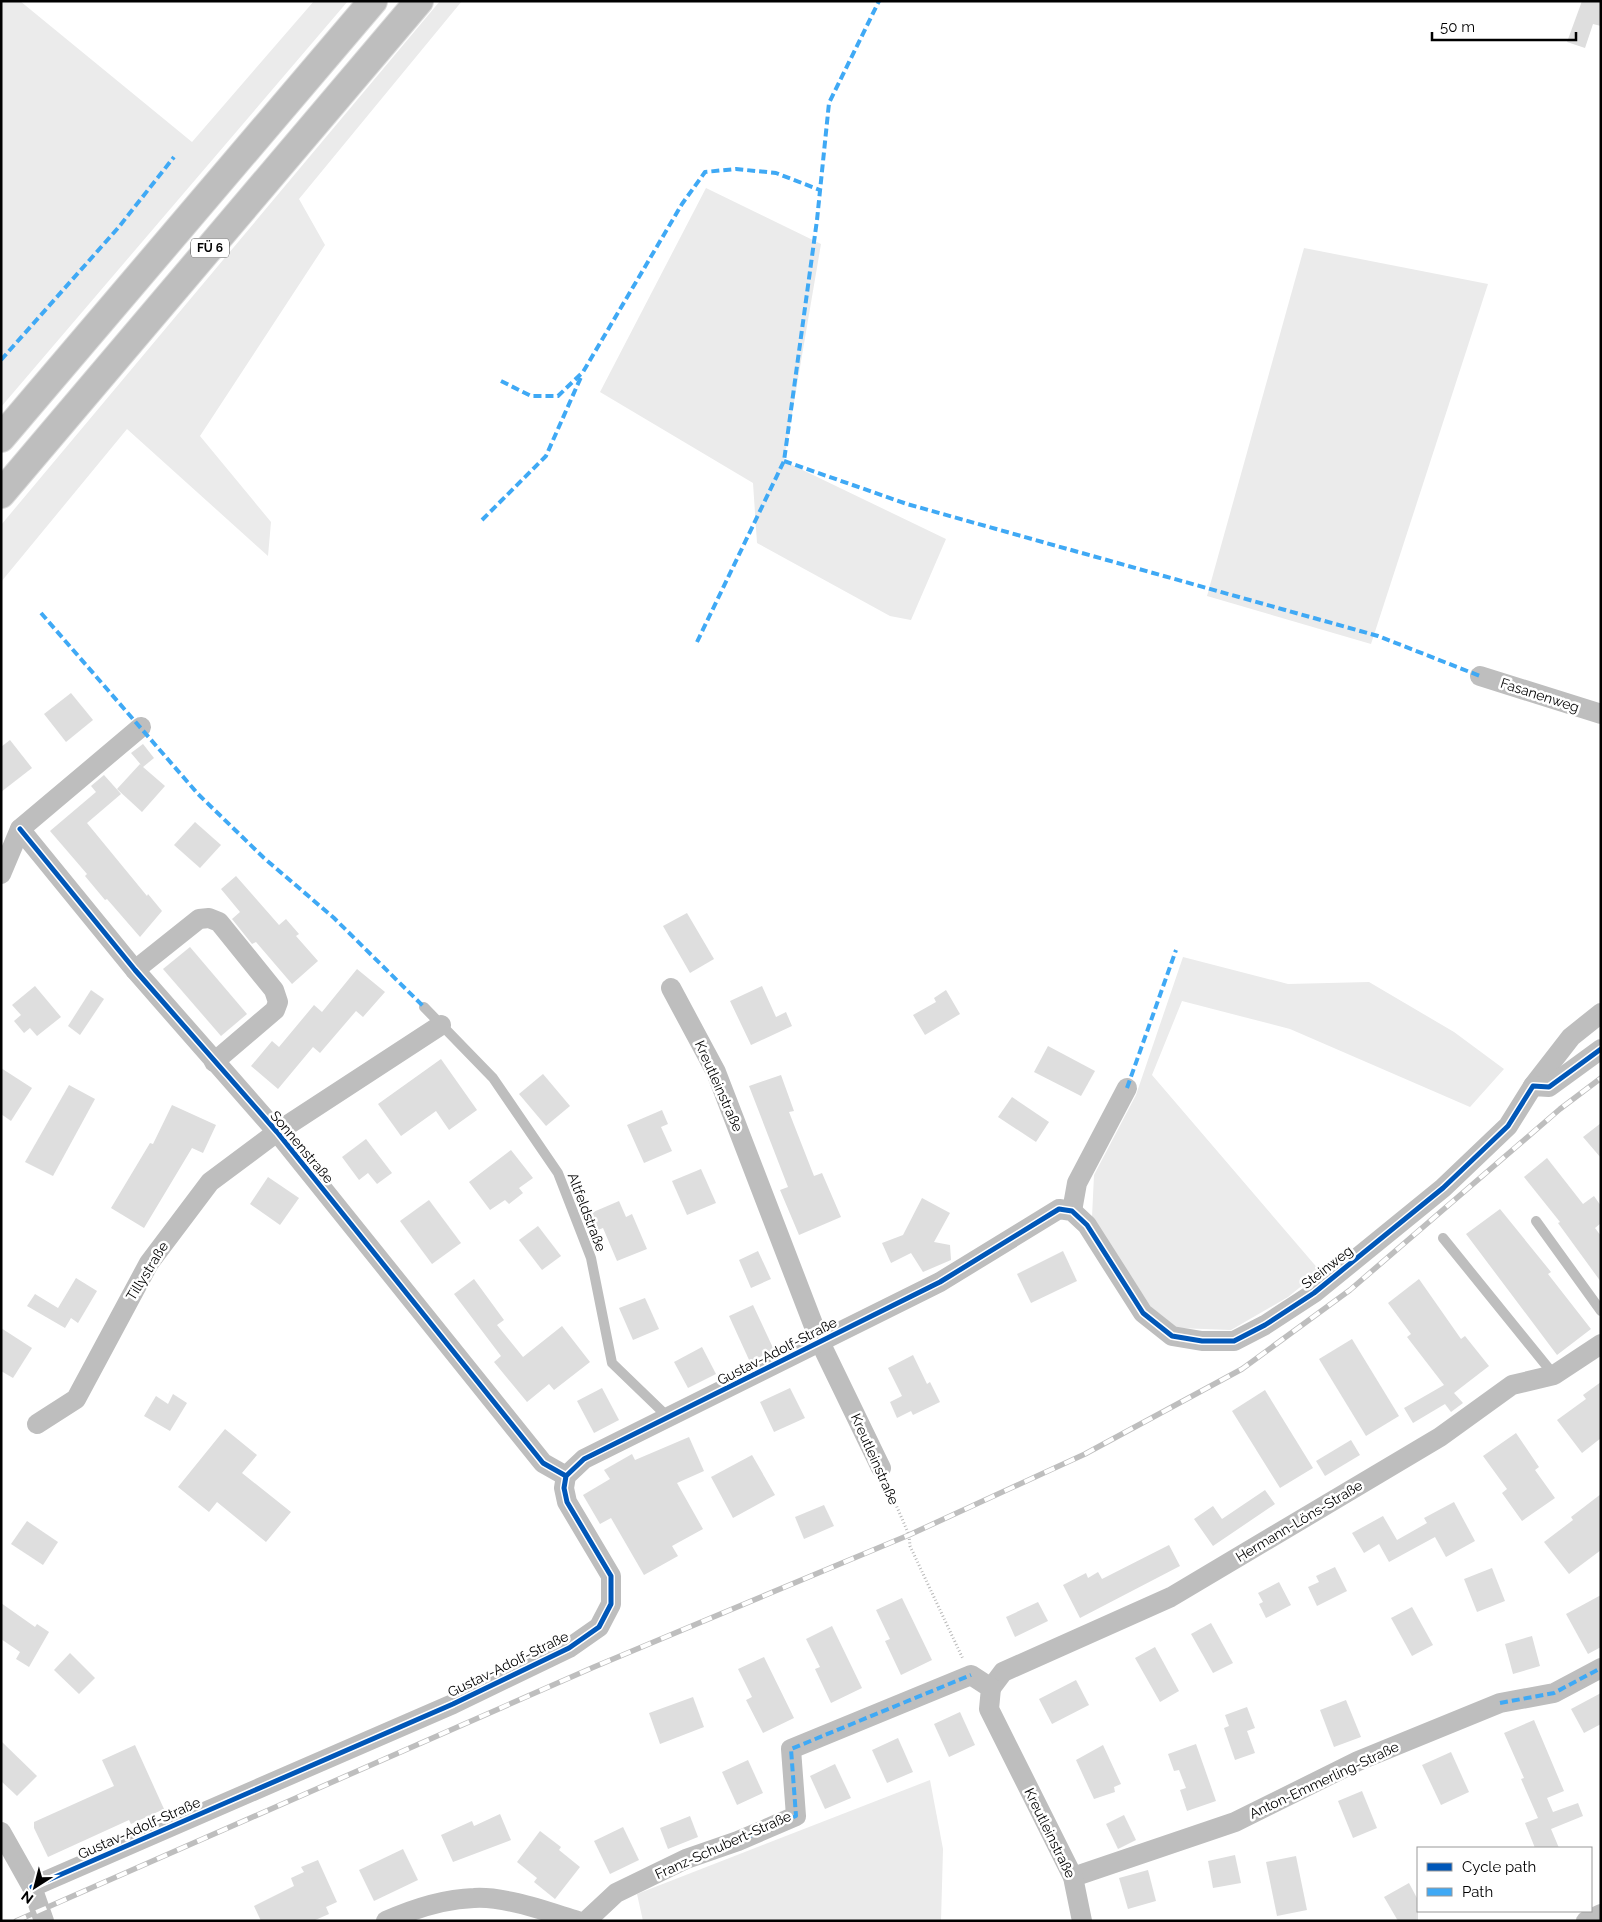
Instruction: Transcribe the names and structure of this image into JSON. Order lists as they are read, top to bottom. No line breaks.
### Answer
{"streets":{"main road":["FÜ 6"],"street":["Fasanenweg","Kreutleinstraße","Sonnenstraße","Steinweg","Tillystraße","Gustav-Adolf-Straße","Hermann-Löns-Straße","Anton-Emmerling-Straße","Franz-Schubert-Straße"],"lane":["Altfeldstraße"]},"crossings":[["Kreutleinstraße","Gustav-Adolf-Straße"],["Kreutleinstraße","Hermann-Löns-Straße"],["Kreutleinstraße","Anton-Emmerling-Straße"],["Kreutleinstraße","Franz-Schubert-Straße"],["Sonnenstraße","Tillystraße"],["Sonnenstraße","Gustav-Adolf-Straße"],["Altfeldstraße","Tillystraße"],["Altfeldstraße","Gustav-Adolf-Straße"],["Steinweg","Gustav-Adolf-Straße"]],"legend":["Cycle path","Path"],"scale_bar":"50 m","north":"bottom left"}
